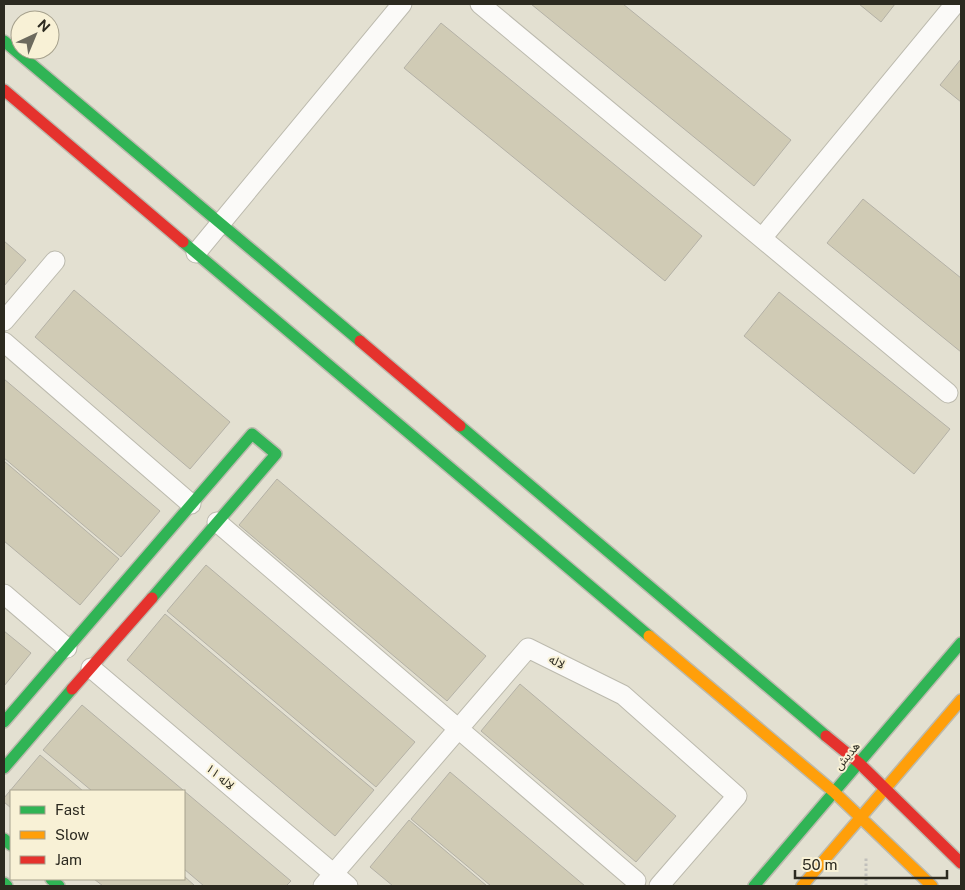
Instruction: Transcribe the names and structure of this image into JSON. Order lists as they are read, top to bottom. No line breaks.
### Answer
{"streets":{"street":["لاله","هدیش","لاله ۱۱"]},"crossings":[["لاله","لاله ۱۱"]],"legend":["Fast","Slow","Jam"],"scale_bar":"50 m","north":"top right"}
